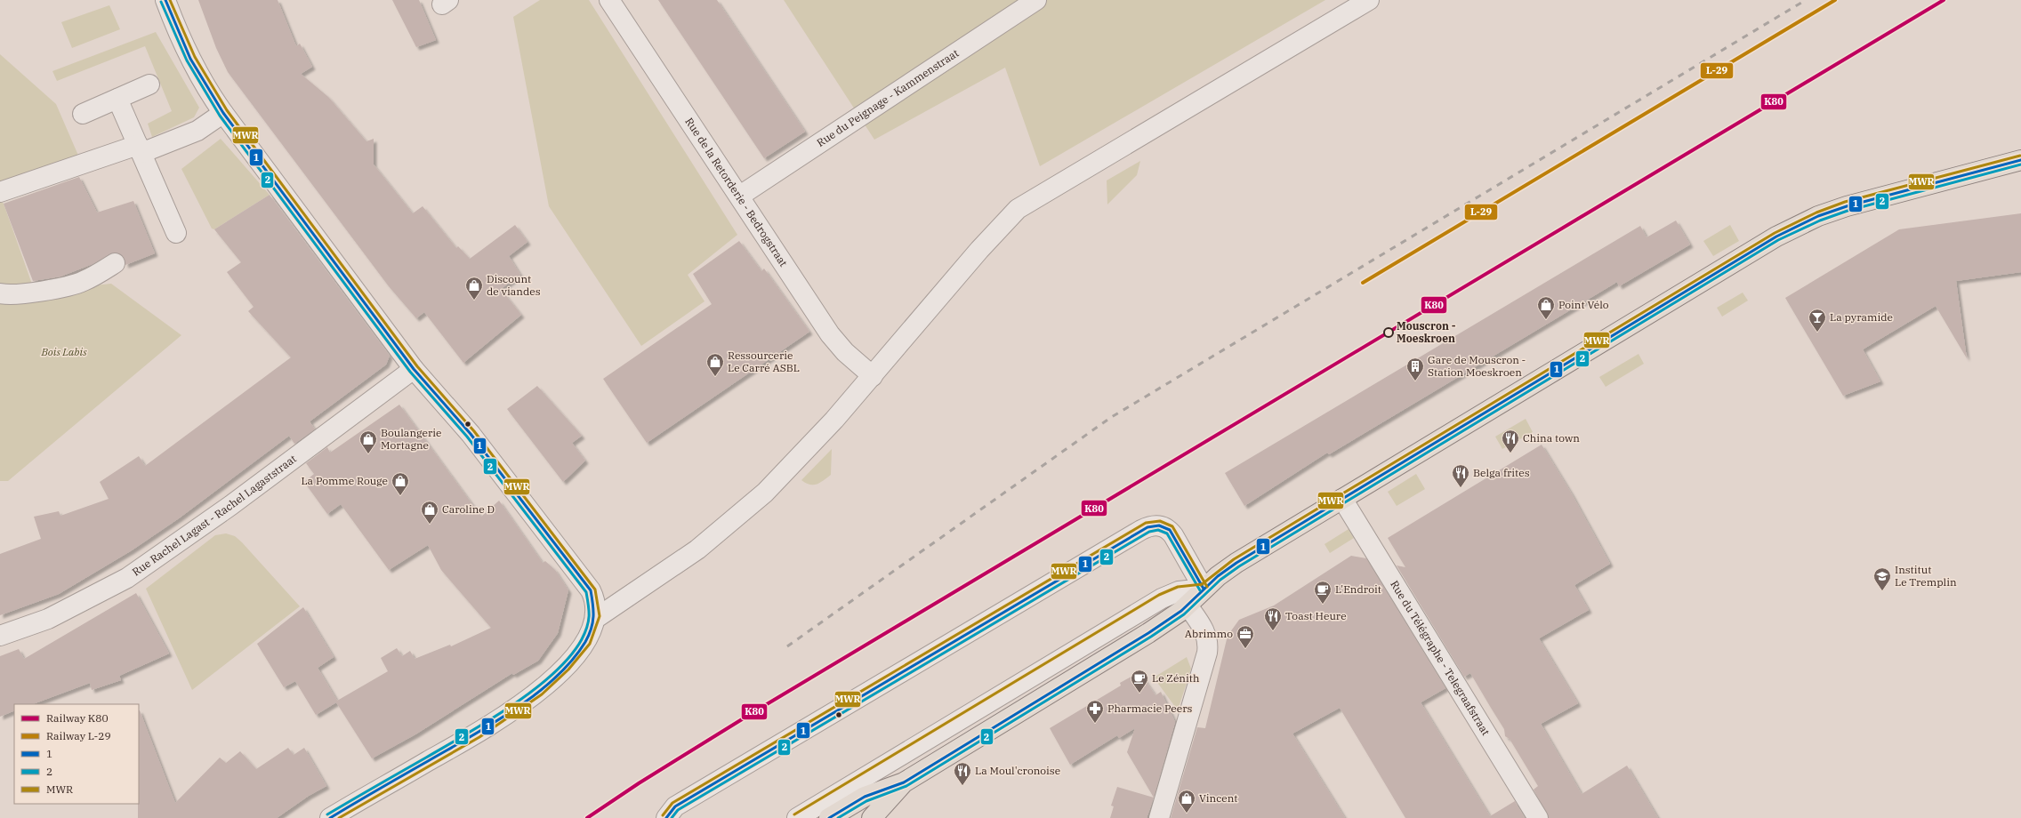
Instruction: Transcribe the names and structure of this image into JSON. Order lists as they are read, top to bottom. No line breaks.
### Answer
{"streets":{"street":["Rue du Peignage - Kammenstraat","Rue de la Retorderie - Bedrogstraat","Rue Rachel Lagast - Rachel Lagaststraat","Rue du Télégraphe - Telegraafstraat"]},"crossings":[["Rue du Peignage - Kammenstraat","Rue de la Retorderie - Bedrogstraat"]],"parks":["Bois Labis"],"places":{"shop":["Discount de viandes","Point Vélo","Ressourcerie Le Carré ASBL","Boulangerie Mortagne","La Pomme Rouge","Caroline D","Vincent"],"other":["Mouscron - Moeskroen"],"bar":["La pyramide"],"building":["Gare de Mouscron - Station Moeskroen"],"restaurant":["China town","Belga frites","Toast Heure","La Moul'cronoise"],"school or university":["Institut Le Tremplin"],"cafe":["L'Endroit","Le Zénith"],"office":["Abrimmo"],"pharmacy":["Pharmacie Peers"]},"lines":["rail line K80","rail line L-29","transit line 1","transit line MWR","transit line 2"],"legend":["Railway K80","Railway L-29","1","2","MWR"]}
